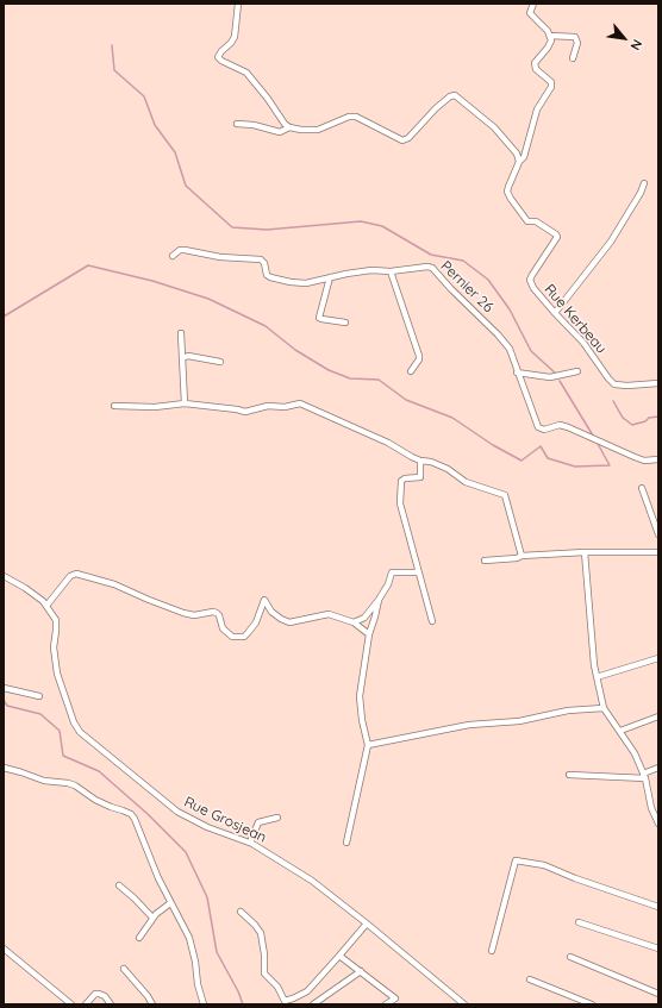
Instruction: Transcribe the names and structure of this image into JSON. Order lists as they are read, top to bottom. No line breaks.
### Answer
{"streets":{"street":["Pernier 26","Rue Kerbeau","Rue Grosjean"]},"north":"bottom right"}
